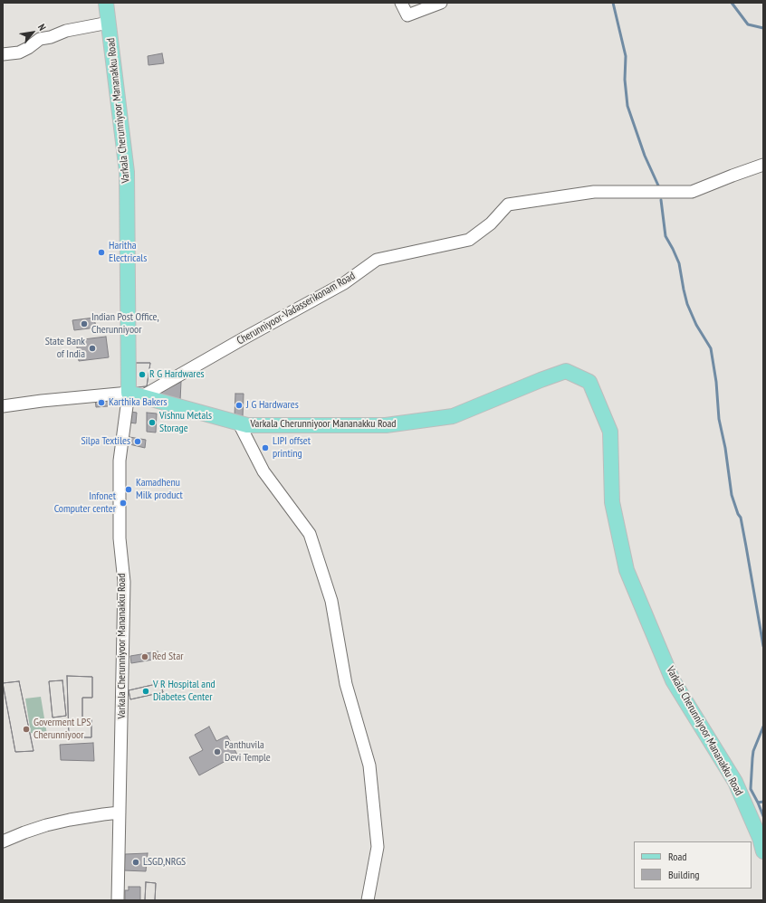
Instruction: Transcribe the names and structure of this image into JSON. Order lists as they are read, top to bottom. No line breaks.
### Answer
{"streets":{"main road":["Varkala Cherunniyoor Mananakku Road"],"street":["Cherunniyoor-Vadasserikonam Road"]},"crossings":[["Varkala Cherunniyoor Mananakku Road","Cherunniyoor-Vadasserikonam Road"]],"places":["Haritha Electricals","Indian Post Office, Cherunniyoor","State Bank of India","R G Hardwares","Karthika Bakers","J G Hardwares","Vishnu Metals Storage","Silpa Textiles","LIPI offset printing","Kamadhenu Milk product","Infonet Computer center","Red Star","V R Hospital and Diabetes Center","Goverment LPS Cherunniyoor","Panthuvila Devi Temple","LSGD,NRGS"],"legend":["Road","Building"],"north":"top right"}
